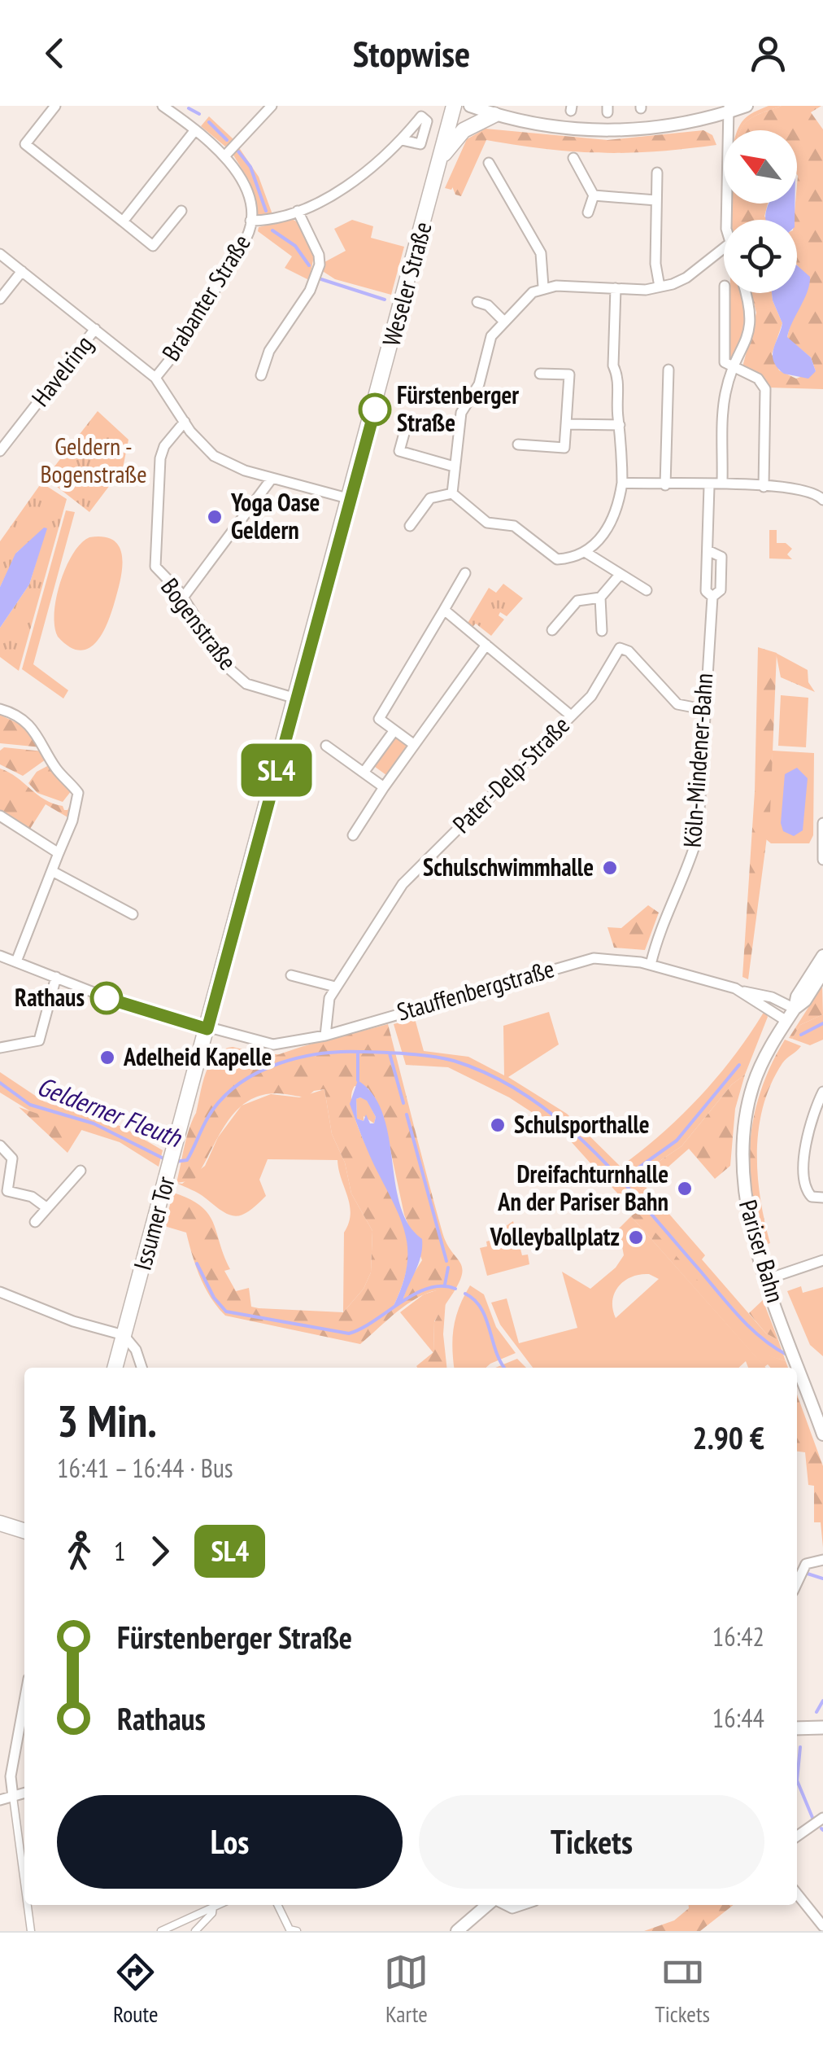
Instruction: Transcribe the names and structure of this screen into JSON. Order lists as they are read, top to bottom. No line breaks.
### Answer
{"streets":{"main road":["Weseler Straße","Issumer Tor"],"street":["Brabanter Straße","Havelring","Bogenstraße","Köln-Mindener-Bahn","Pater-Delp-Straße","Stauffenbergstraße","Pariser Bahn"]},"crossings":[["Weseler Straße","Bogenstraße"],["Weseler Straße","Stauffenbergstraße"],["Weseler Straße","Issumer Tor"],["Köln-Mindener-Bahn","Pater-Delp-Straße"],["Köln-Mindener-Bahn","Stauffenbergstraße"],["Pater-Delp-Straße","Stauffenbergstraße"],["Stauffenbergstraße","Issumer Tor"],["Stauffenbergstraße","Pariser Bahn"]],"water":["Gelderner Fleuth"],"parks":["Geldern - Bogenstraße"],"places":["Fürstenberger Straße","Yoga Oase Geldern","Schulschwimmhalle","Rathaus","Adelheid Kapelle","Schulsporthalle","Dreifachturnhalle An der Pariser Bahn","Volleyballplatz"],"lines":["bus line SL4"],"north":"top left","page":{"header":"Stopwise","on_map":"SL4","heading":["3 Min.","16:41 – 16:44 · Bus","2.90 €"],"legs":["1","SL4"],"list":[{"name":"Fürstenberger Straße","value":"16:42"},{"name":"Rathaus","value":"16:44"}],"buttons":["Los","Tickets"],"tabs":["Route","Karte","Tickets"]}}
